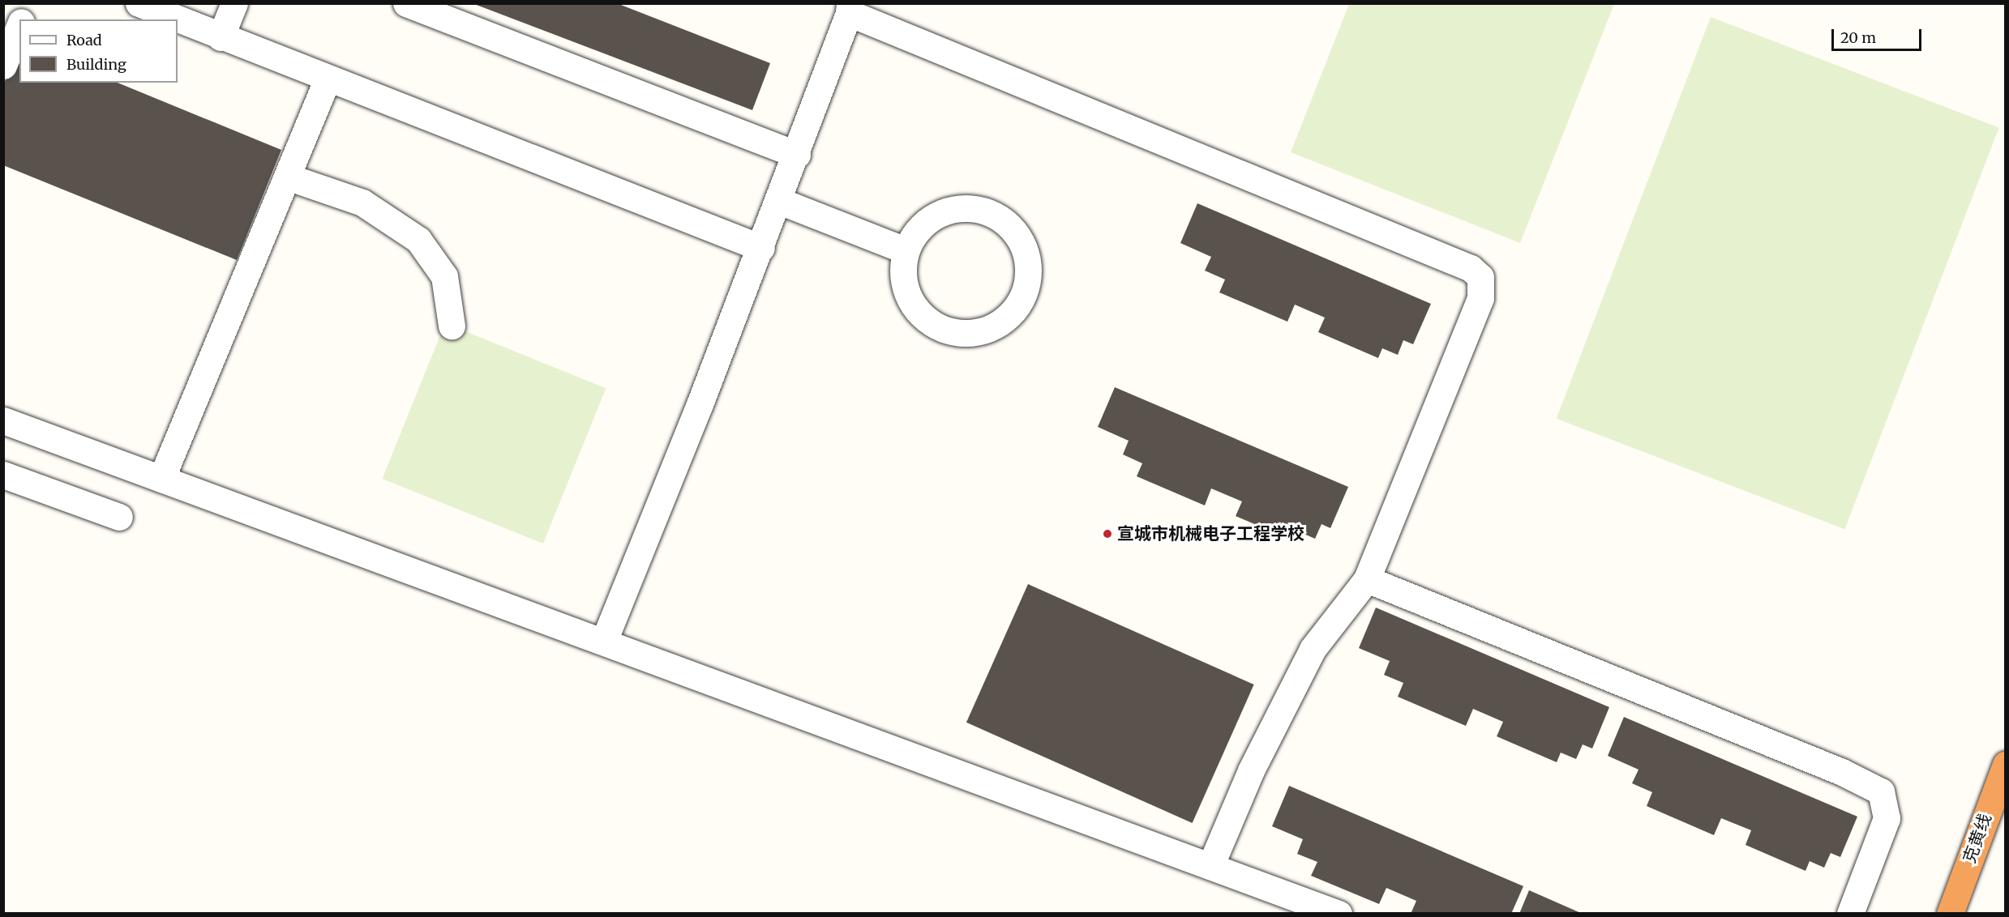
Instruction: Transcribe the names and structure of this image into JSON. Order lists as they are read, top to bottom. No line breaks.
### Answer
{"streets":{"highway":["克黄线"]},"places":["宣城市机械电子工程学校"],"legend":["Road","Building"],"scale_bar":"20 m"}
